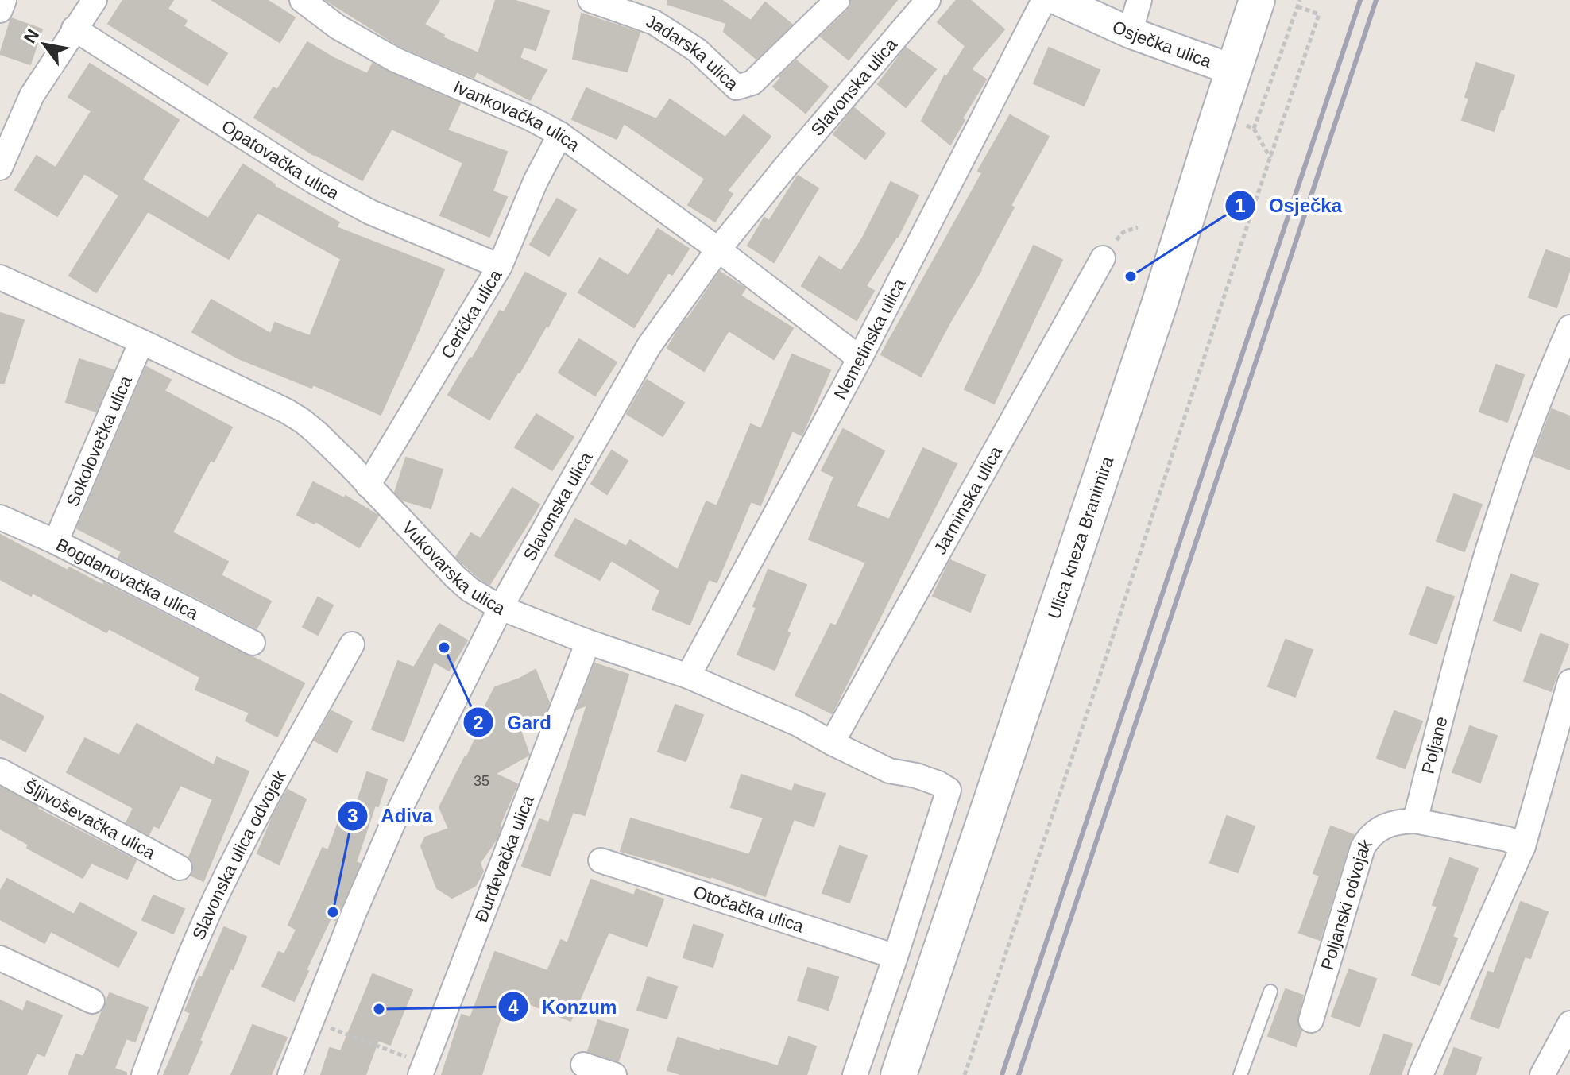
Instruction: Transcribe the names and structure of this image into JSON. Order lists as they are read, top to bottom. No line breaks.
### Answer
{"streets":{"main road":["Ulica kneza Branimira"],"street":["Osječka ulica","Jadarska ulica","Slavonska ulica","Ivankovačka ulica","Opatovačka ulica","Cerićka ulica","Nemetinska ulica","Sokolovečka ulica","Jarminska ulica","Vukovarska ulica","Bogdanovačka ulica","Poljane","Šljivoševačka ulica","Slavonska ulica odvojak","Đurđevačka ulica","Poljanski odvojak","Otočačka ulica"]},"crossings":[["Osječka ulica","Ulica kneza Branimira"],["Slavonska ulica","Ivankovačka ulica"],["Slavonska ulica","Vukovarska ulica"],["Ivankovačka ulica","Cerićka ulica"],["Ivankovačka ulica","Nemetinska ulica"],["Opatovačka ulica","Cerićka ulica"],["Cerićka ulica","Vukovarska ulica"],["Nemetinska ulica","Vukovarska ulica"],["Sokolovečka ulica","Vukovarska ulica"],["Sokolovečka ulica","Bogdanovačka ulica"],["Jarminska ulica","Vukovarska ulica"],["Vukovarska ulica","Đurđevačka ulica"],["Vukovarska ulica","Otočačka ulica"],["Poljane","Poljanski odvojak"]],"places":["Osječka","Gard","Adiva","Konzum"],"house_numbers":["35"],"north":"top left"}
